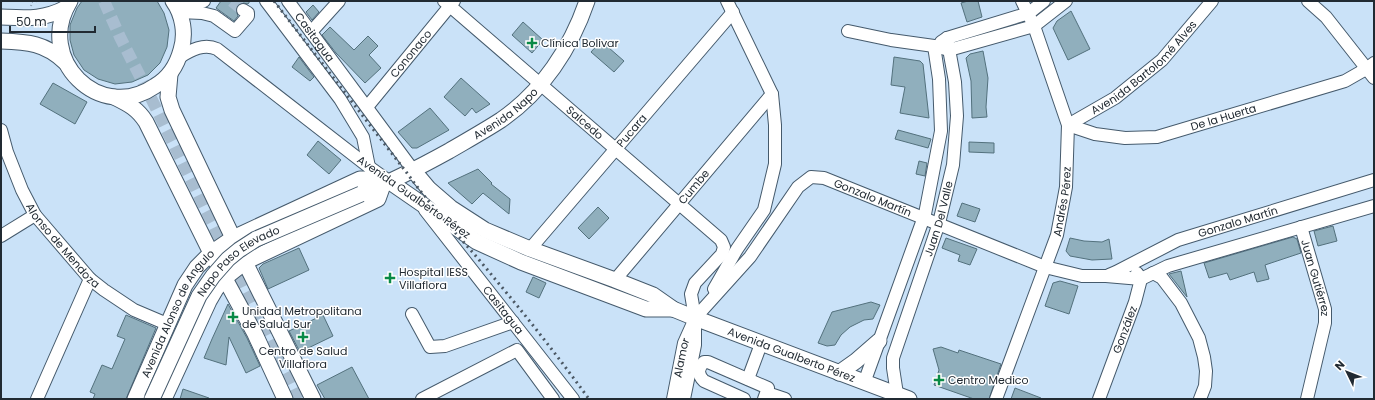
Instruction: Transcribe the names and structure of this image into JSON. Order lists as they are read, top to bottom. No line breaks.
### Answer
{"streets":{"main road":["Avenida Napo","Avenida Gualberto Pérez","Napo Paso Elevado","Avenida Alonso de Angulo"],"street":["Casitagua","Cononaco","Avenida Bartolomé Alves","De la Huerta","Salcedo","Pucara","Cumbe","Gonzalo Martín","Andrés Pérez","Juan Del Valle","Alonso de Mendoza","Juan Gutiérrez","González","Alamor"]},"crossings":[["Casitagua","Cononaco"],["Casitagua","Avenida Napo"],["Casitagua","Avenida Gualberto Pérez"],["Cononaco","Salcedo"],["Avenida Bartolomé Alves","De la Huerta"],["Avenida Bartolomé Alves","Andrés Pérez"],["Avenida Napo","Salcedo"],["Avenida Napo","Avenida Gualberto Pérez"],["Avenida Napo","Napo Paso Elevado"],["Avenida Napo","Avenida Alonso de Angulo"],["De la Huerta","Andrés Pérez"],["Salcedo","Pucara"],["Salcedo","Cumbe"],["Salcedo","Alamor"],["Pucara","Avenida Gualberto Pérez"],["Cumbe","Avenida Gualberto Pérez"],["Avenida Gualberto Pérez","Gonzalo Martín"],["Avenida Gualberto Pérez","Juan Del Valle"],["Avenida Gualberto Pérez","Napo Paso Elevado"],["Avenida Gualberto Pérez","Alamor"],["Gonzalo Martín","Andrés Pérez"],["Gonzalo Martín","Juan Del Valle"],["Gonzalo Martín","Juan Gutiérrez"],["Gonzalo Martín","González"],["Gonzalo Martín","Alamor"],["Alonso de Mendoza","Avenida Alonso de Angulo"]],"places":{"health":["Clínica Bolivar","Hospital IESS Villaflora","Unidad Metropolitana de Salud Sur","Centro de Salud Villaflora","Centro Medico"]},"scale_bar":"50 m","north":"top left"}
